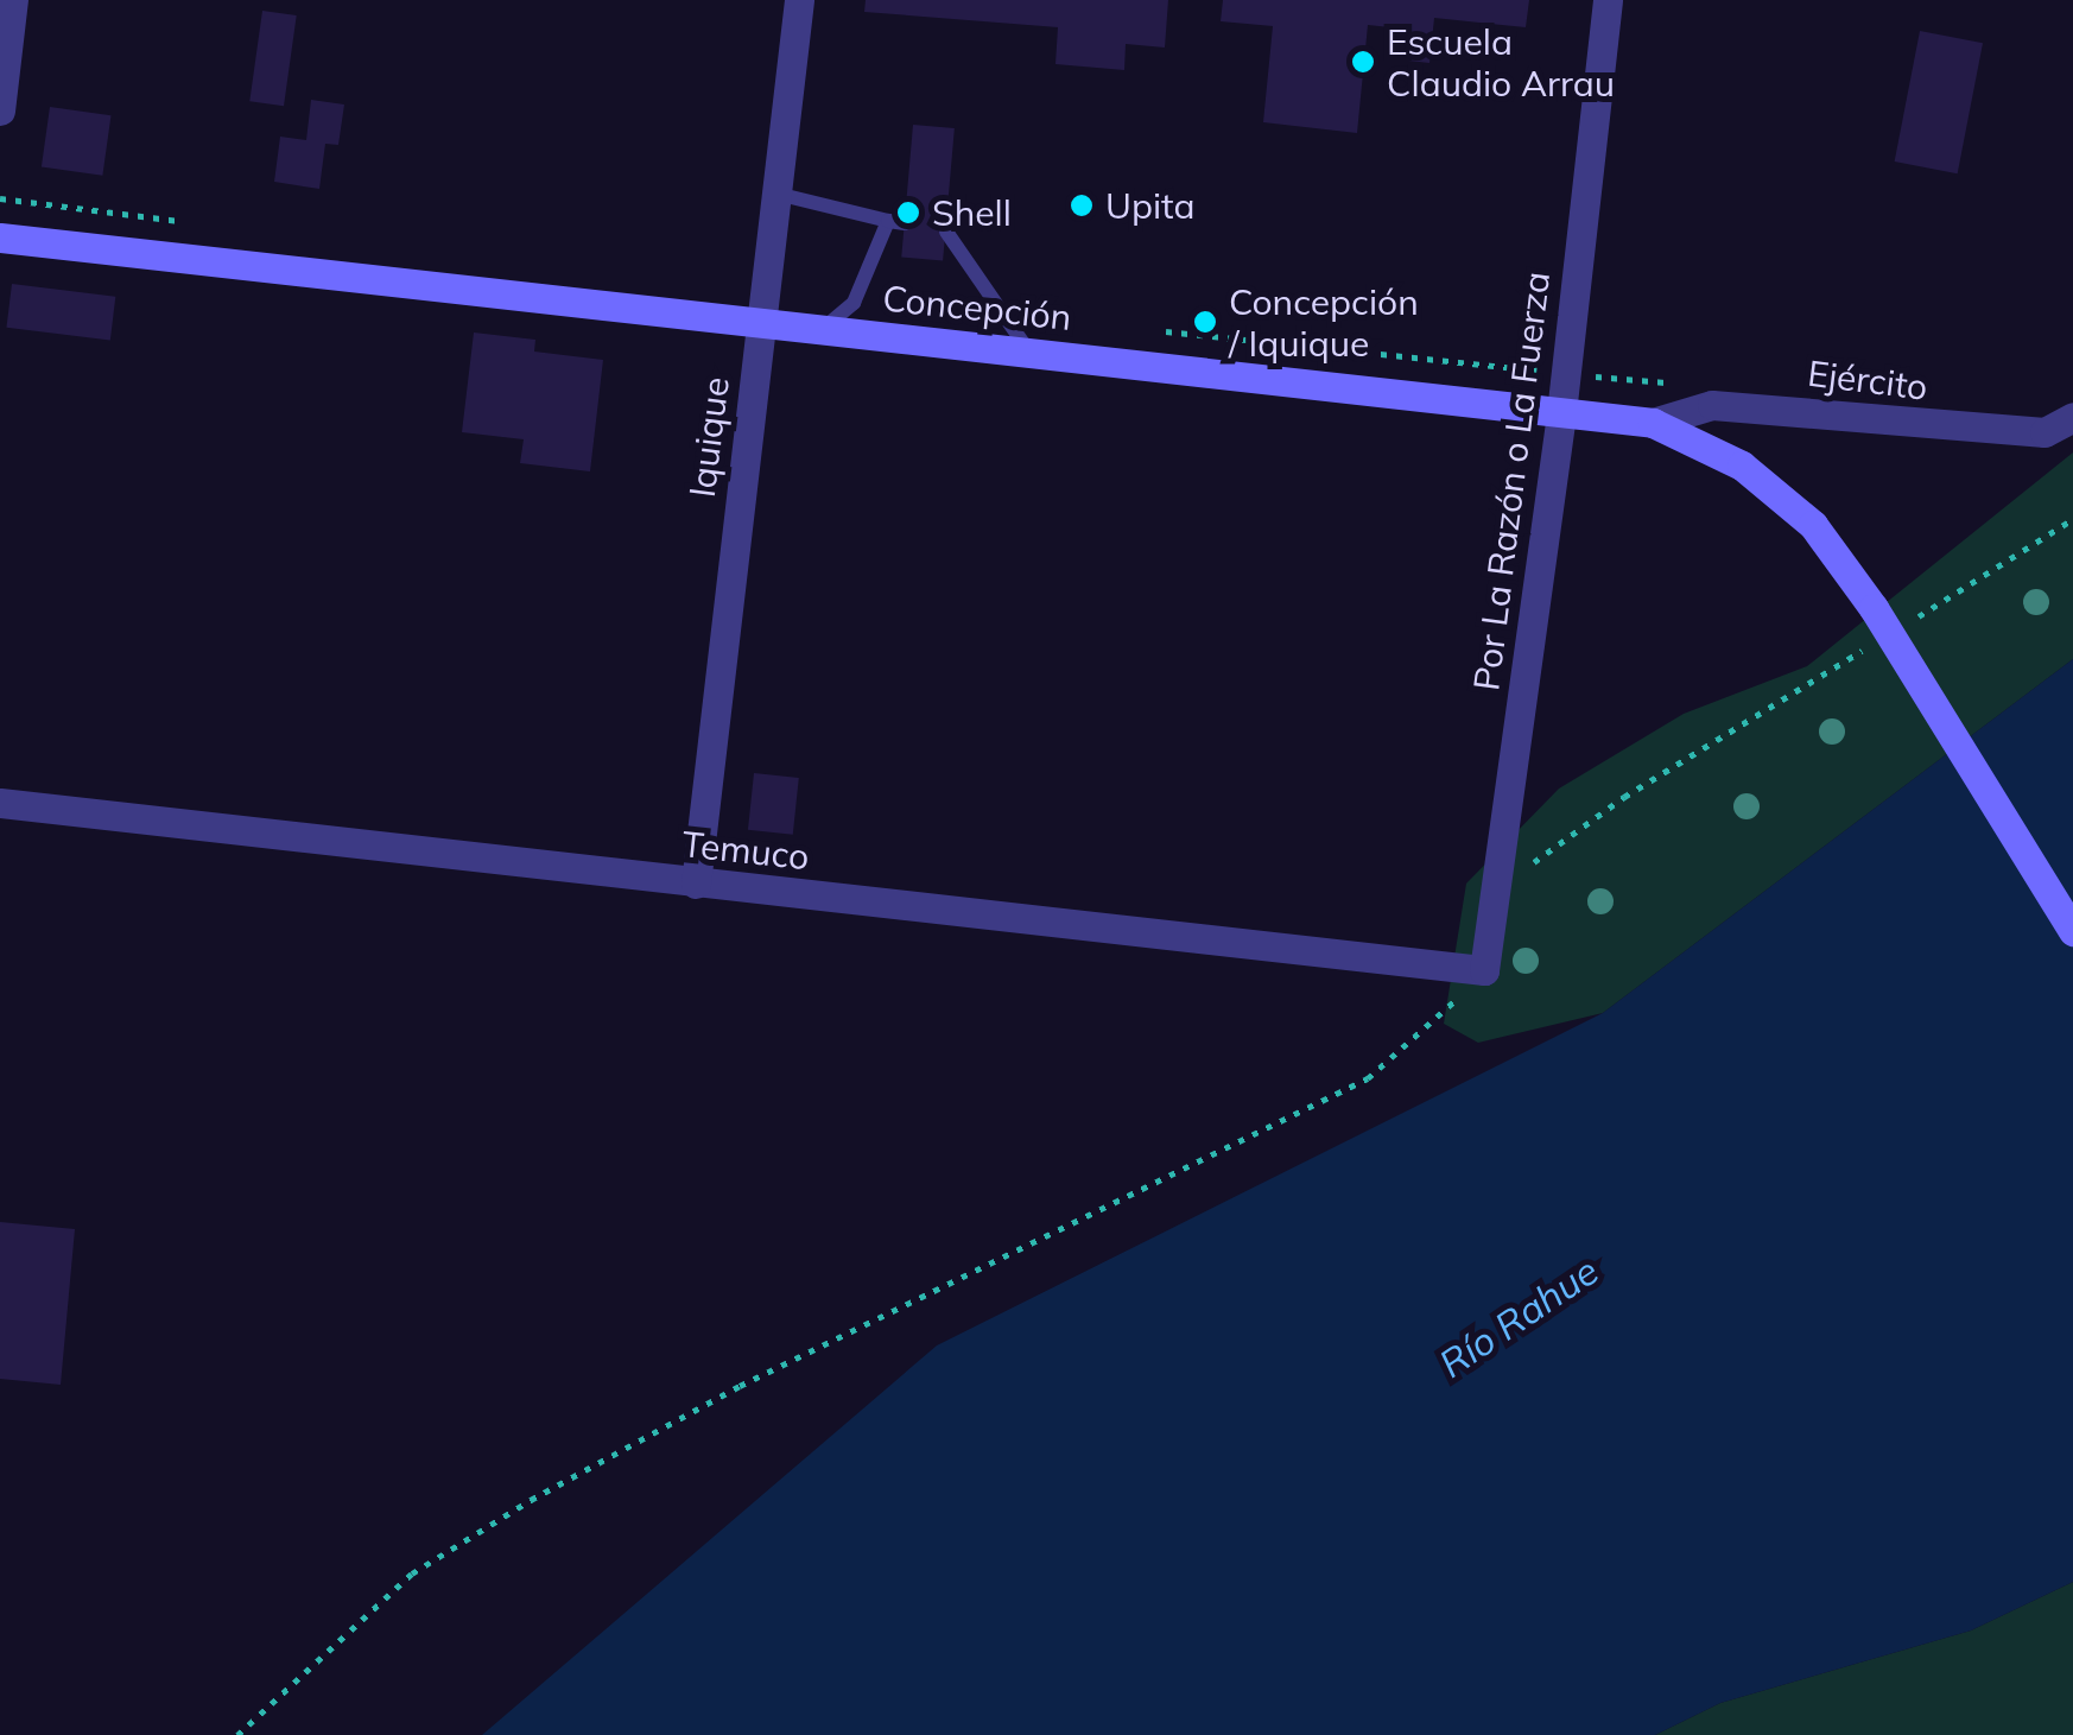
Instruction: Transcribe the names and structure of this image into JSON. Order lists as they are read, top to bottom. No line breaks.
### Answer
{"streets":{"main road":["Concepción"],"street":["Ejército","Iquique","Por La Razón o La Fuerza","Temuco"]},"crossings":[["Concepción","Ejército"],["Concepción","Iquique"],["Concepción","Por La Razón o La Fuerza"],["Iquique","Temuco"],["Por La Razón o La Fuerza","Temuco"]],"water":["Río Rahue"],"places":["Escuela Claudio Arrau","Upita","Shell","Concepción / Iquique"]}
